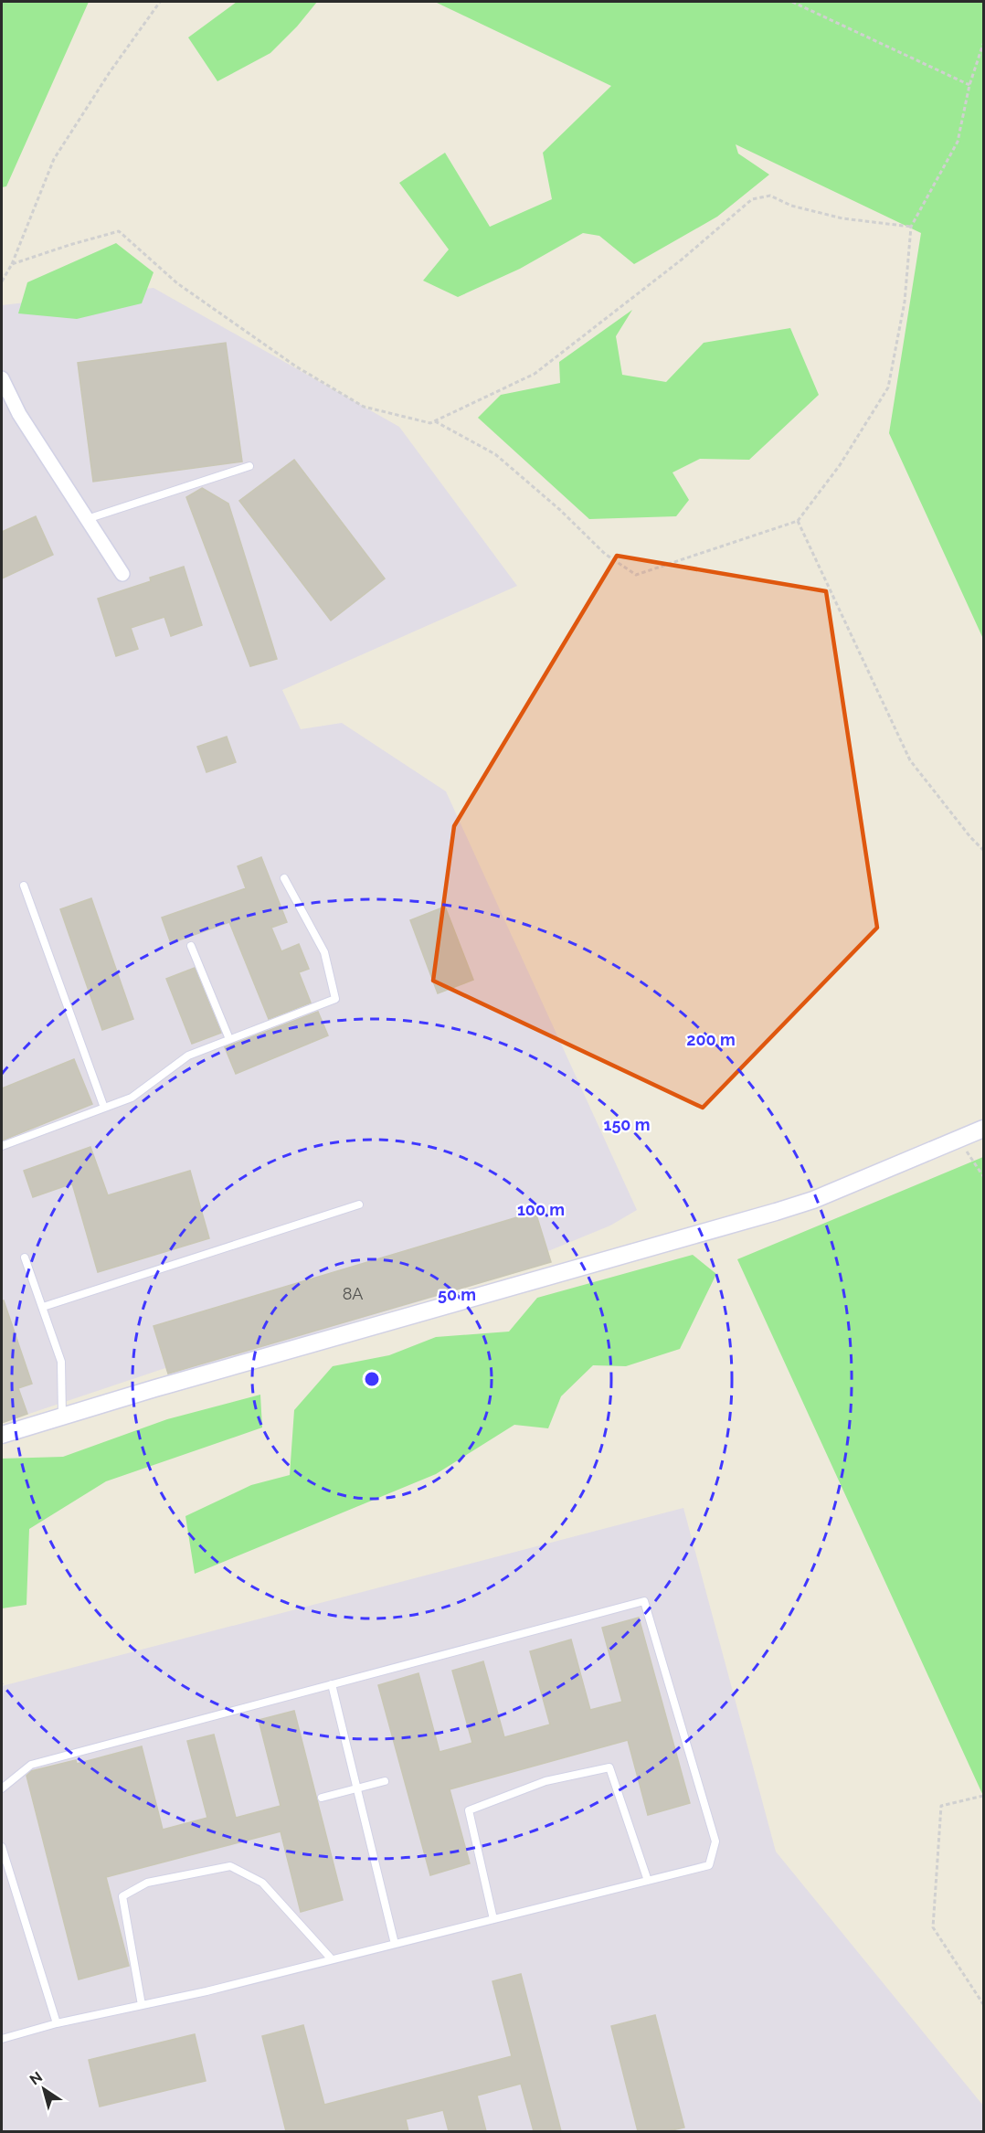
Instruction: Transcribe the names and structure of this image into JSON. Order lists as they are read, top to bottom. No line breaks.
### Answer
{"house_numbers":["8А"],"north":"top left","rings":["200 m","150 m","100 m","50 m"]}
